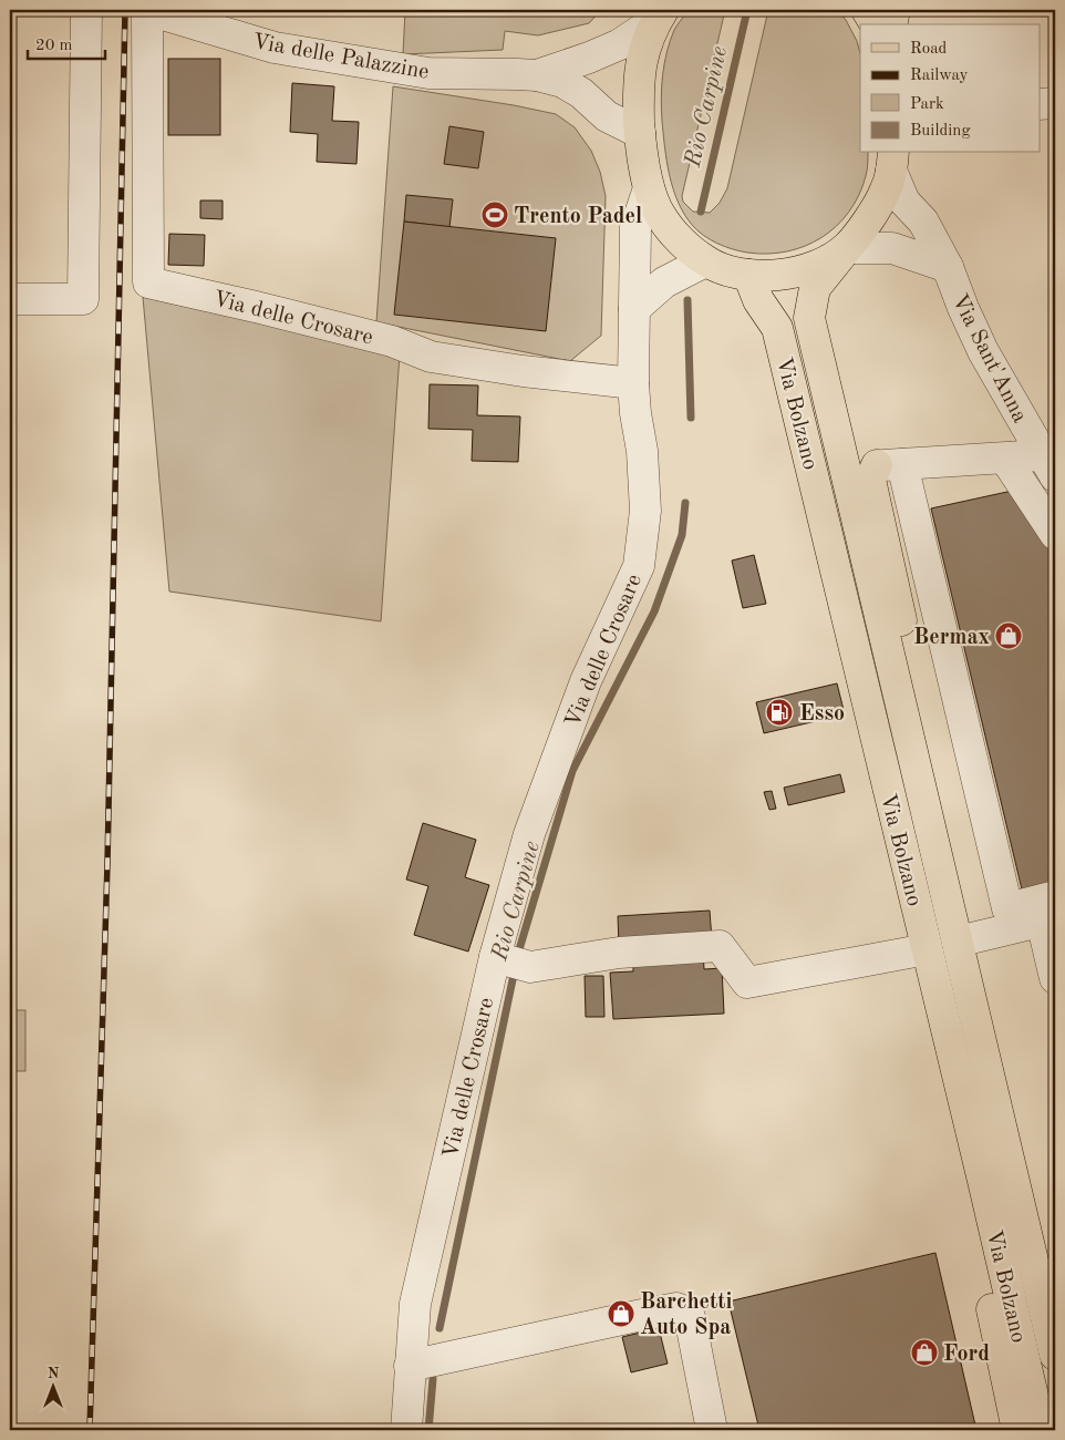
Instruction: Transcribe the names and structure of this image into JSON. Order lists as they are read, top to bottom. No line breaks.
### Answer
{"streets":{"main road":["Via Bolzano"],"street":["Via delle Palazzine","Via delle Crosare","Via Sant'Anna"]},"crossings":[["Via delle Palazzine","Via delle Crosare"],["Via Sant'Anna","Via Bolzano"]],"water":["Rio Carpine"],"places":{"sports":["Trento Padel"],"shop":["Bermax","Barchetti Auto Spa","Ford"],"fuel station":["Esso"]},"legend":["Road","Railway","Park","Building"],"scale_bar":"20 m","north":"top"}
